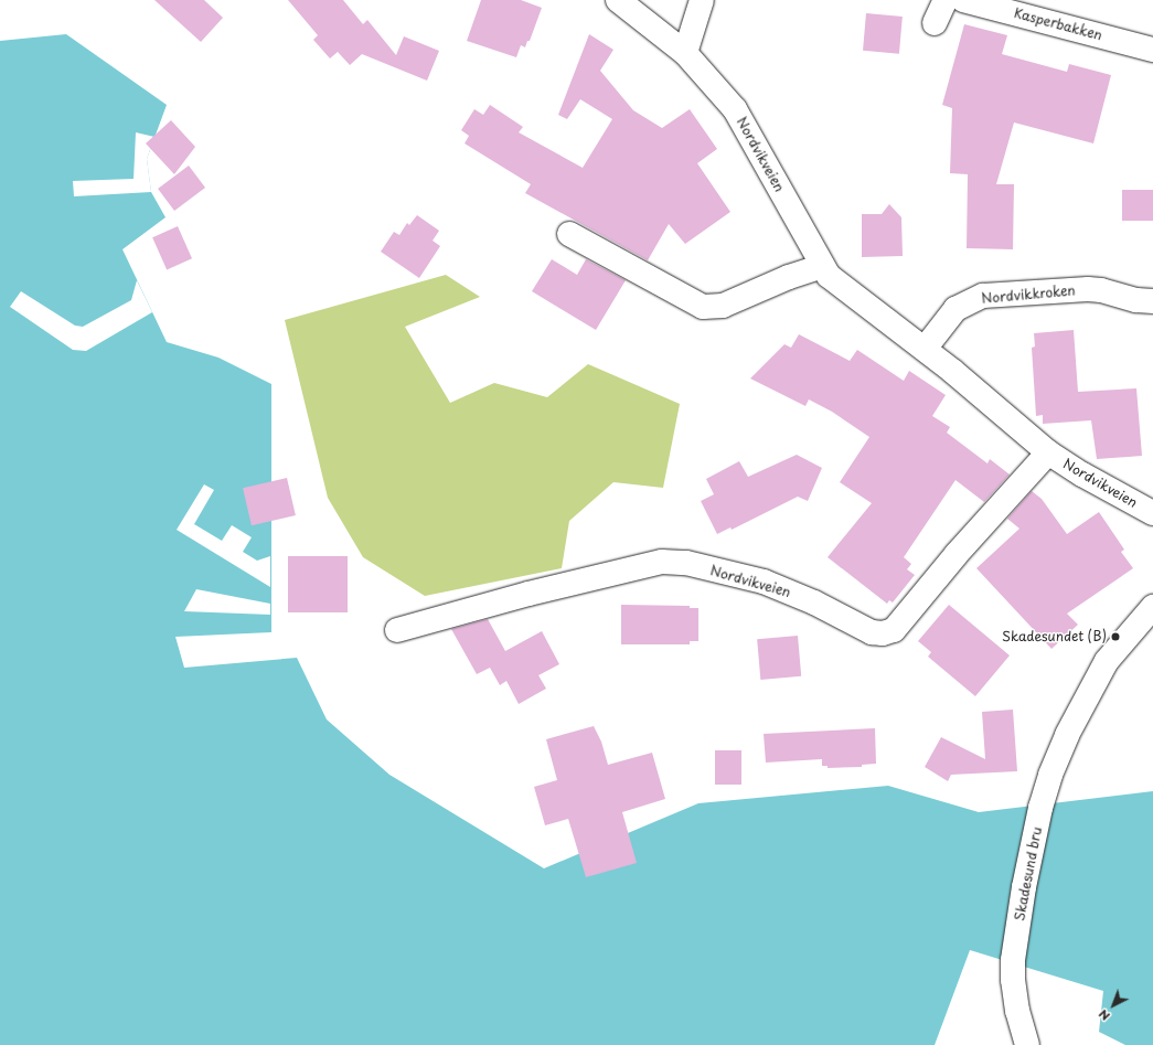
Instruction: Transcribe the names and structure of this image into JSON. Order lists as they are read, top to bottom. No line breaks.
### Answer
{"streets":{"street":["Kasperbakken","Nordvikveien","Nordvikkroken","Skadesund bru"]},"crossings":[["Nordvikveien","Nordvikkroken"]],"places":["Skadesundet (B)"],"north":"bottom left"}
